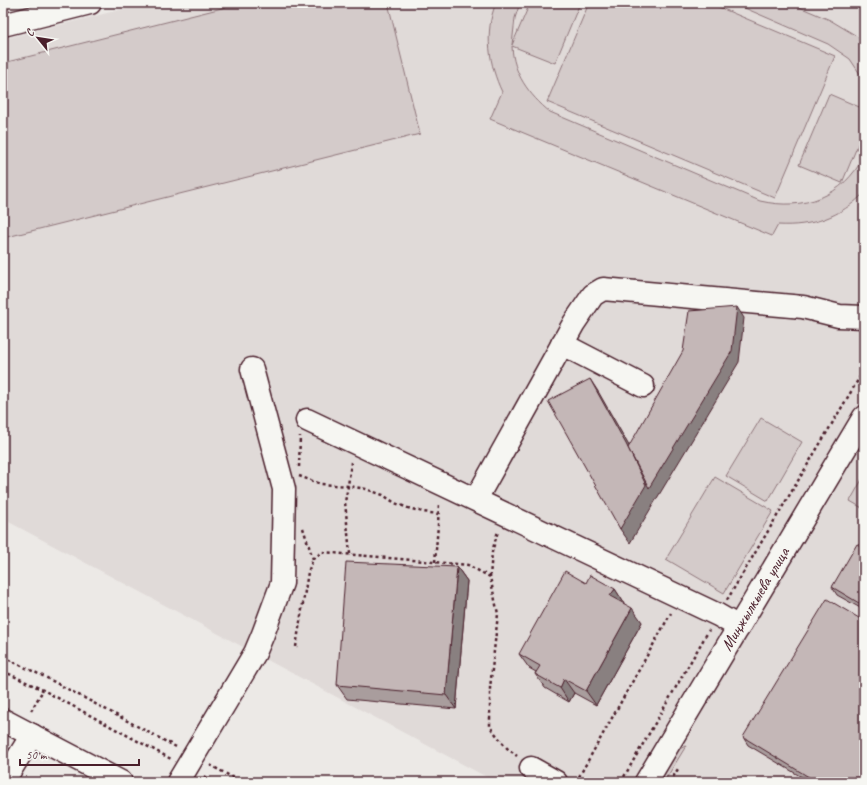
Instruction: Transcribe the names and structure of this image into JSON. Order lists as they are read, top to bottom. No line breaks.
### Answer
{"streets":{"street":["Миңжылкыева улица"]},"scale_bar":"50 m","north":"top left"}
